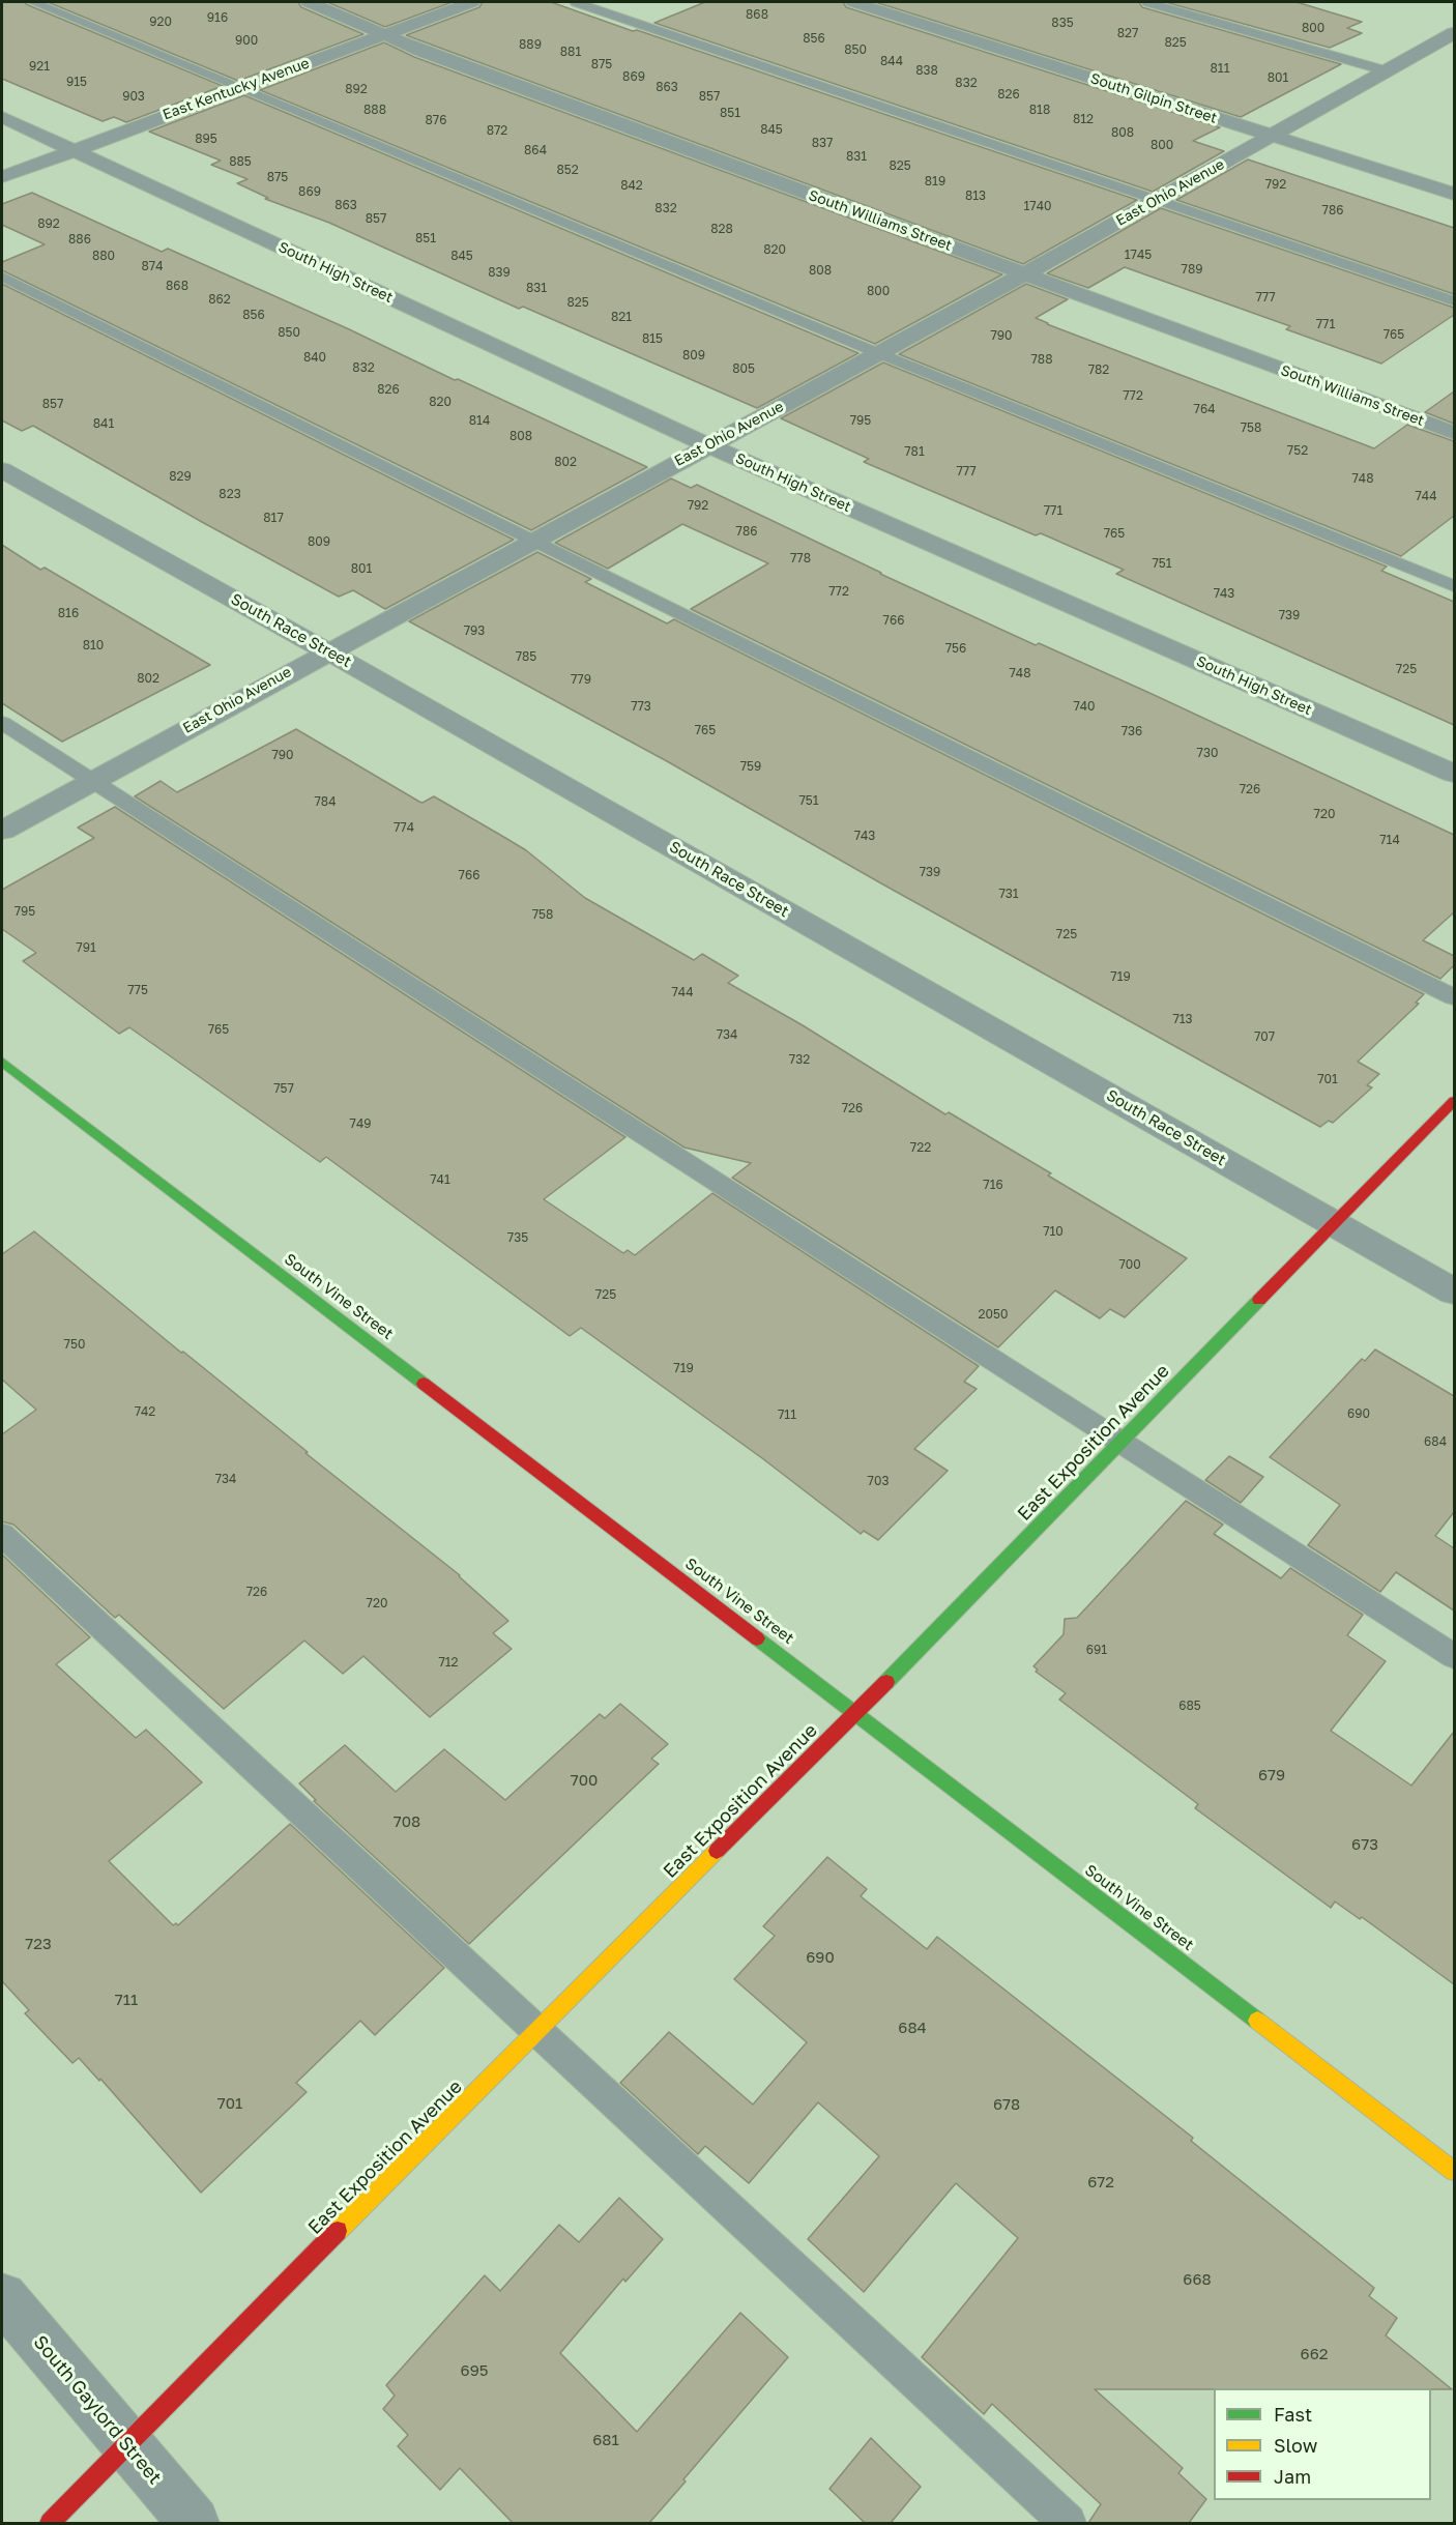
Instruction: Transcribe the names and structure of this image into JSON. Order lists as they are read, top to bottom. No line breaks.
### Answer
{"streets":{"street":["East Kentucky Avenue","South Gilpin Street","East Ohio Avenue","South Williams Street","South High Street","South Race Street","South Vine Street","East Exposition Avenue","South Gaylord Street"]},"crossings":[["East Kentucky Avenue","South Williams Street"],["East Kentucky Avenue","South High Street"],["South Gilpin Street","East Ohio Avenue"],["East Ohio Avenue","South Williams Street"],["East Ohio Avenue","South High Street"],["East Ohio Avenue","South Race Street"],["South Race Street","East Exposition Avenue"],["South Vine Street","East Exposition Avenue"],["East Exposition Avenue","South Gaylord Street"]],"house_numbers":["868","916","920","835","800","827","856","900","825","889","850","881","844","875","921","811","838","869","801","915","832","863","892","826","903","857","888","818","851","812","876","845","872","808","895","837","800","864","831","885","825","852","875","819","792","842","869","813","863","1740","832","786","857","892","828","851","886","820","1745","880","845","874","789","808","839","868","831","800","777","862","825","856","821","771","850","765","790","815","809","840","788","832","805","782","826","772","820","857","764","814","795","841","758","808","752","781","802","777","829","748","823","744","792","771","817","786","765","809","778","751","801","772","743","816","739","766","793","810","756","785","725","748","802","779","773","740","765","736","730","790","759","726","751","784","720","774","743","714","739","766","731","795","758","725","791","719","775","744","713","765","734","707","732","701","757","726","749","722","741","716","710","735","700","725","2050","750","719","742","690","711","684","734","703","726","720","691","712","685","679","700","708","673","723","690","711","684","701","678","672","668","662","695","681"],"legend":["Fast","Slow","Jam"]}
